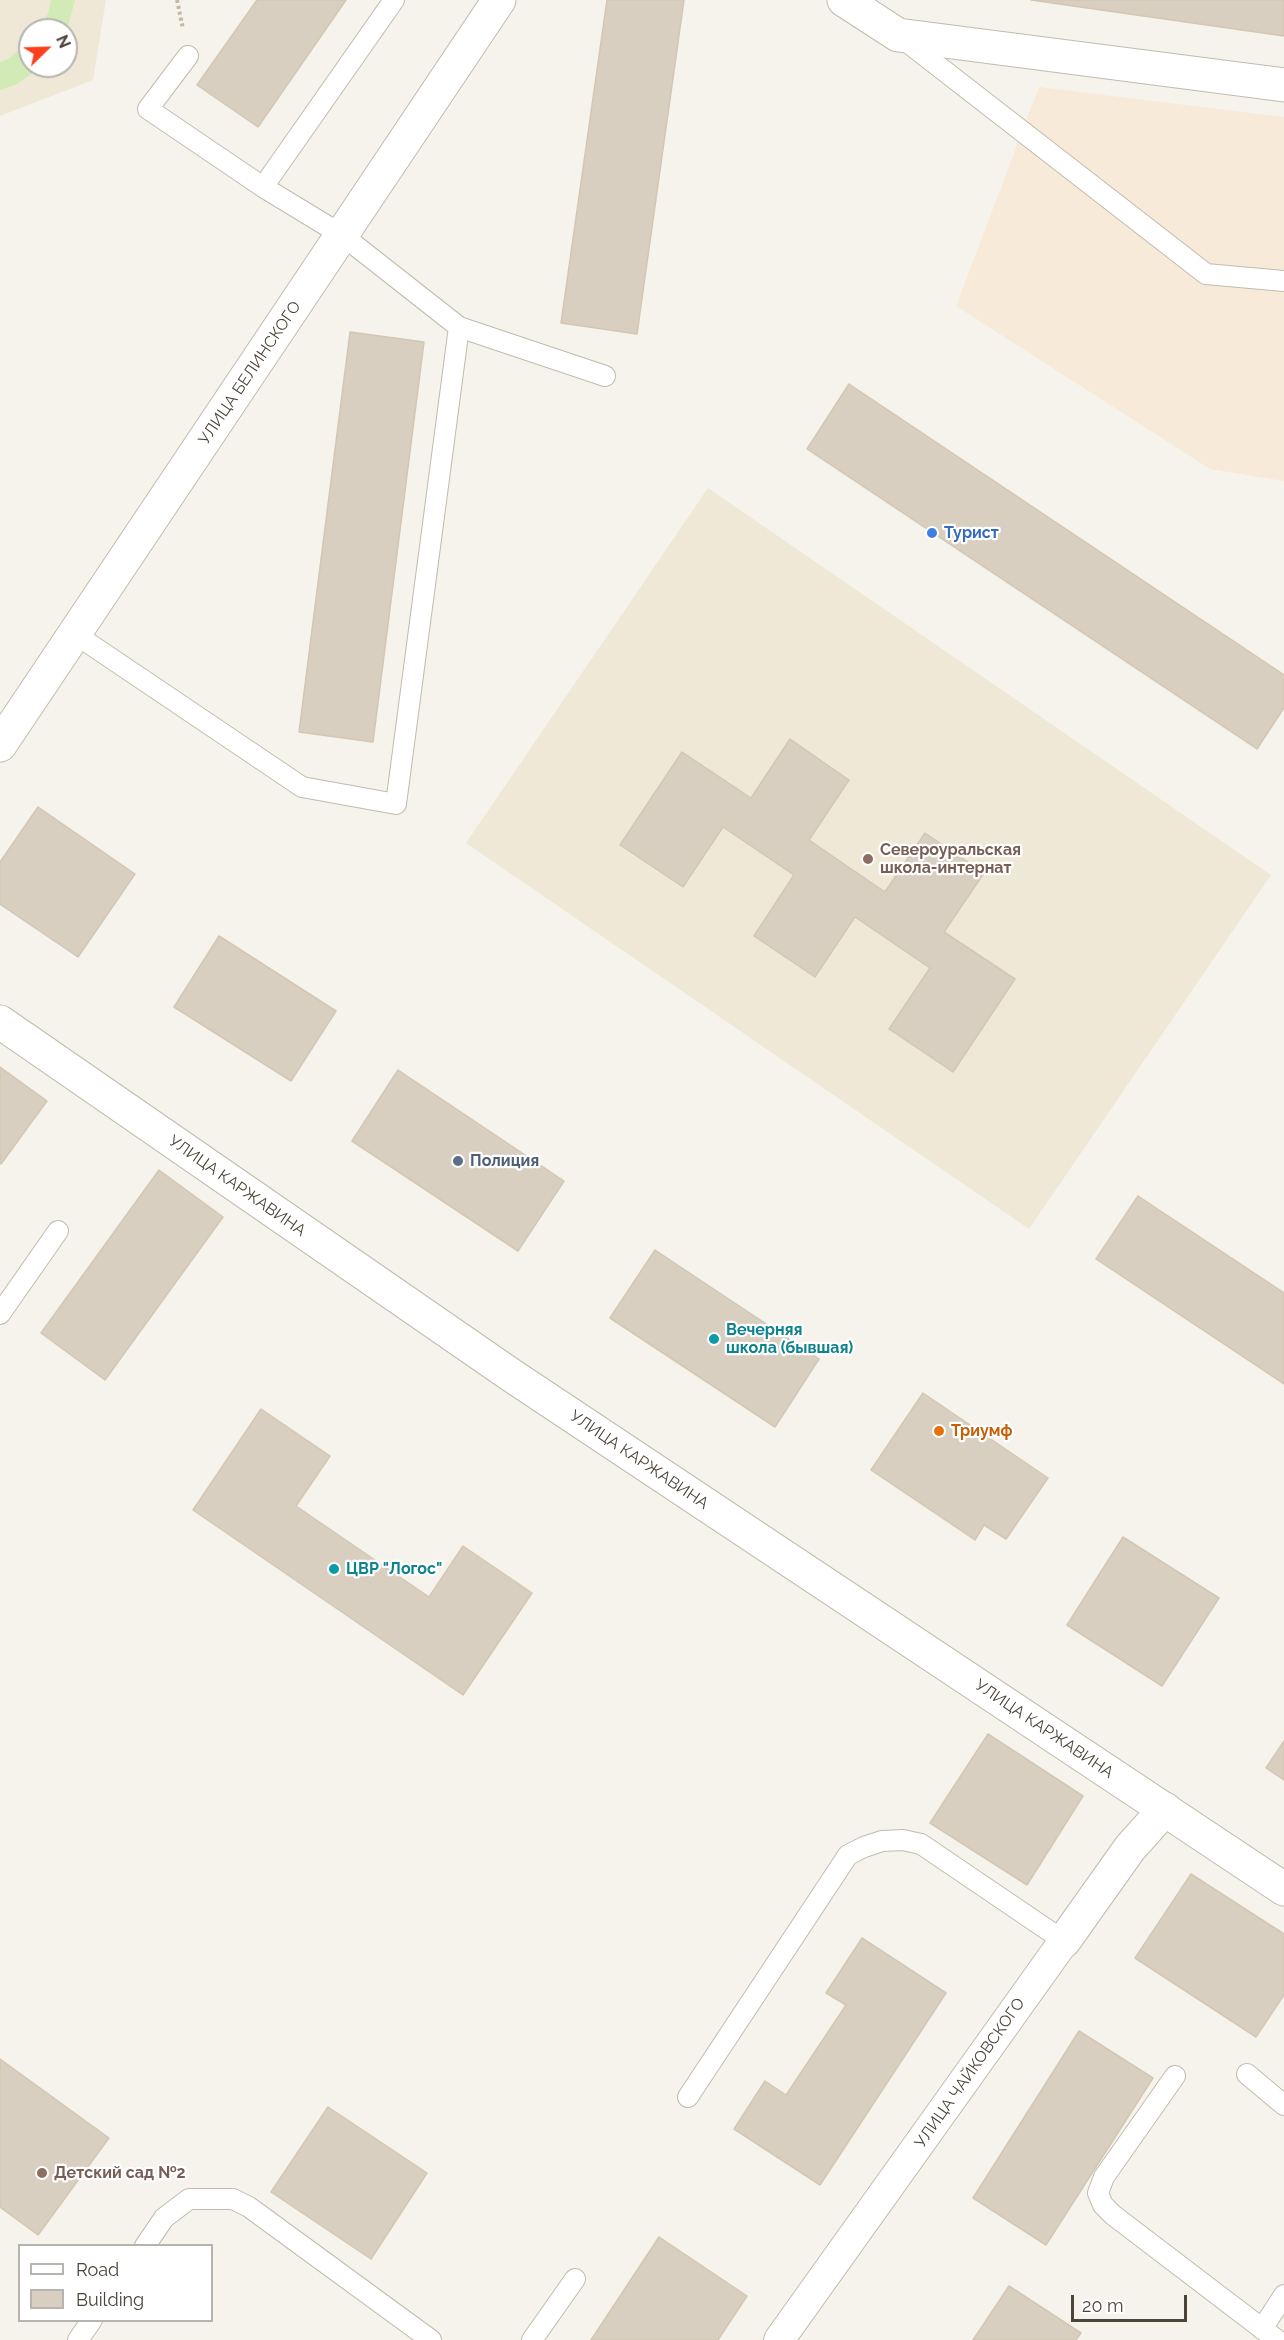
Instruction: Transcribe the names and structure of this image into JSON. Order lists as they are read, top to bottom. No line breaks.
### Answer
{"streets":{"street":["УЛИЦА БЕЛИНСКОГО","УЛИЦА КАРЖАВИНА","УЛИЦА ЧАЙКОВСКОГО"]},"crossings":[["УЛИЦА КАРЖАВИНА","УЛИЦА ЧАЙКОВСКОГО"]],"places":["Турист","Североуральская школа-интернат","Полиция","Вечерняя школа (бывшая)","Триумф","ЦВР \"Логос\"","Детский сад №2"],"legend":["Road","Building"],"scale_bar":"20 m","north":"top right"}
